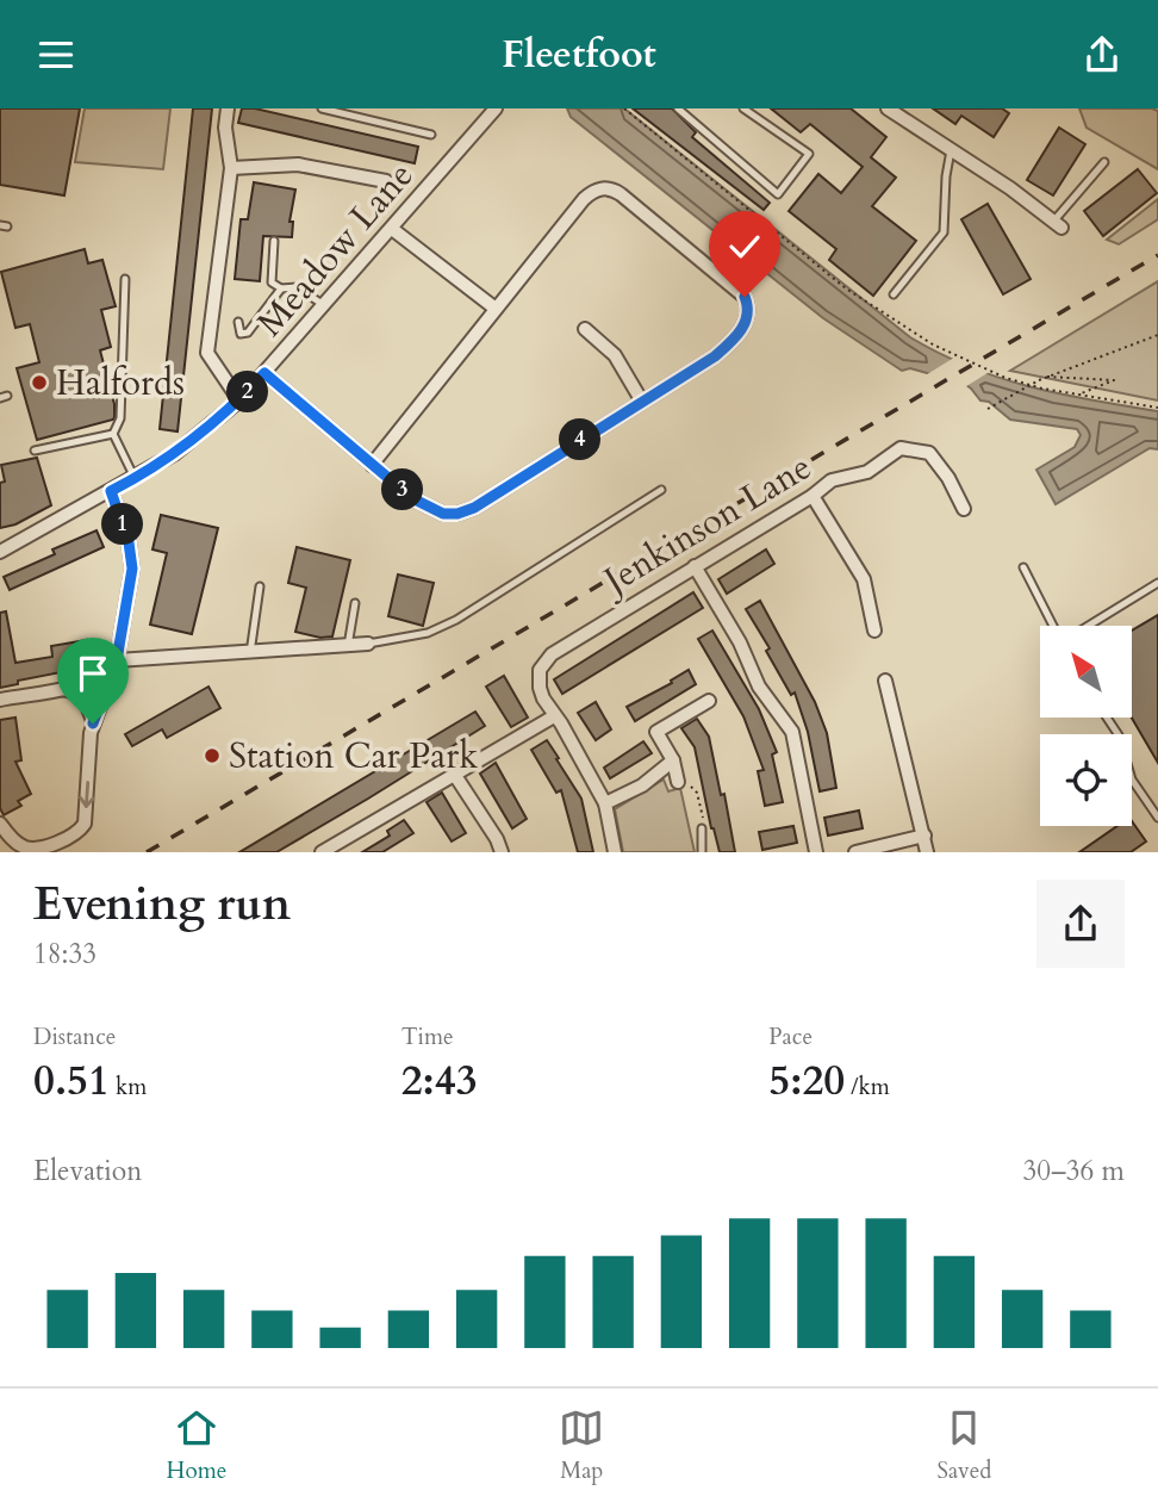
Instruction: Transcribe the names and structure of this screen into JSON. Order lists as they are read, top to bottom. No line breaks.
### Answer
{"streets":{"street":["Meadow Lane","Jenkinson Lane"]},"places":["Halfords","Station Car Park"],"north":"top left","page":{"header":"Fleetfoot","pins":["2","4","3","1"],"heading":["Evening run","18:33"],"stats":[["Distance","0.51 km"],["Time","2:43"],["Pace","5:20 /km"]],"chart":["Elevation","30–36 m"],"tabs":["Home","Map","Saved"]}}
